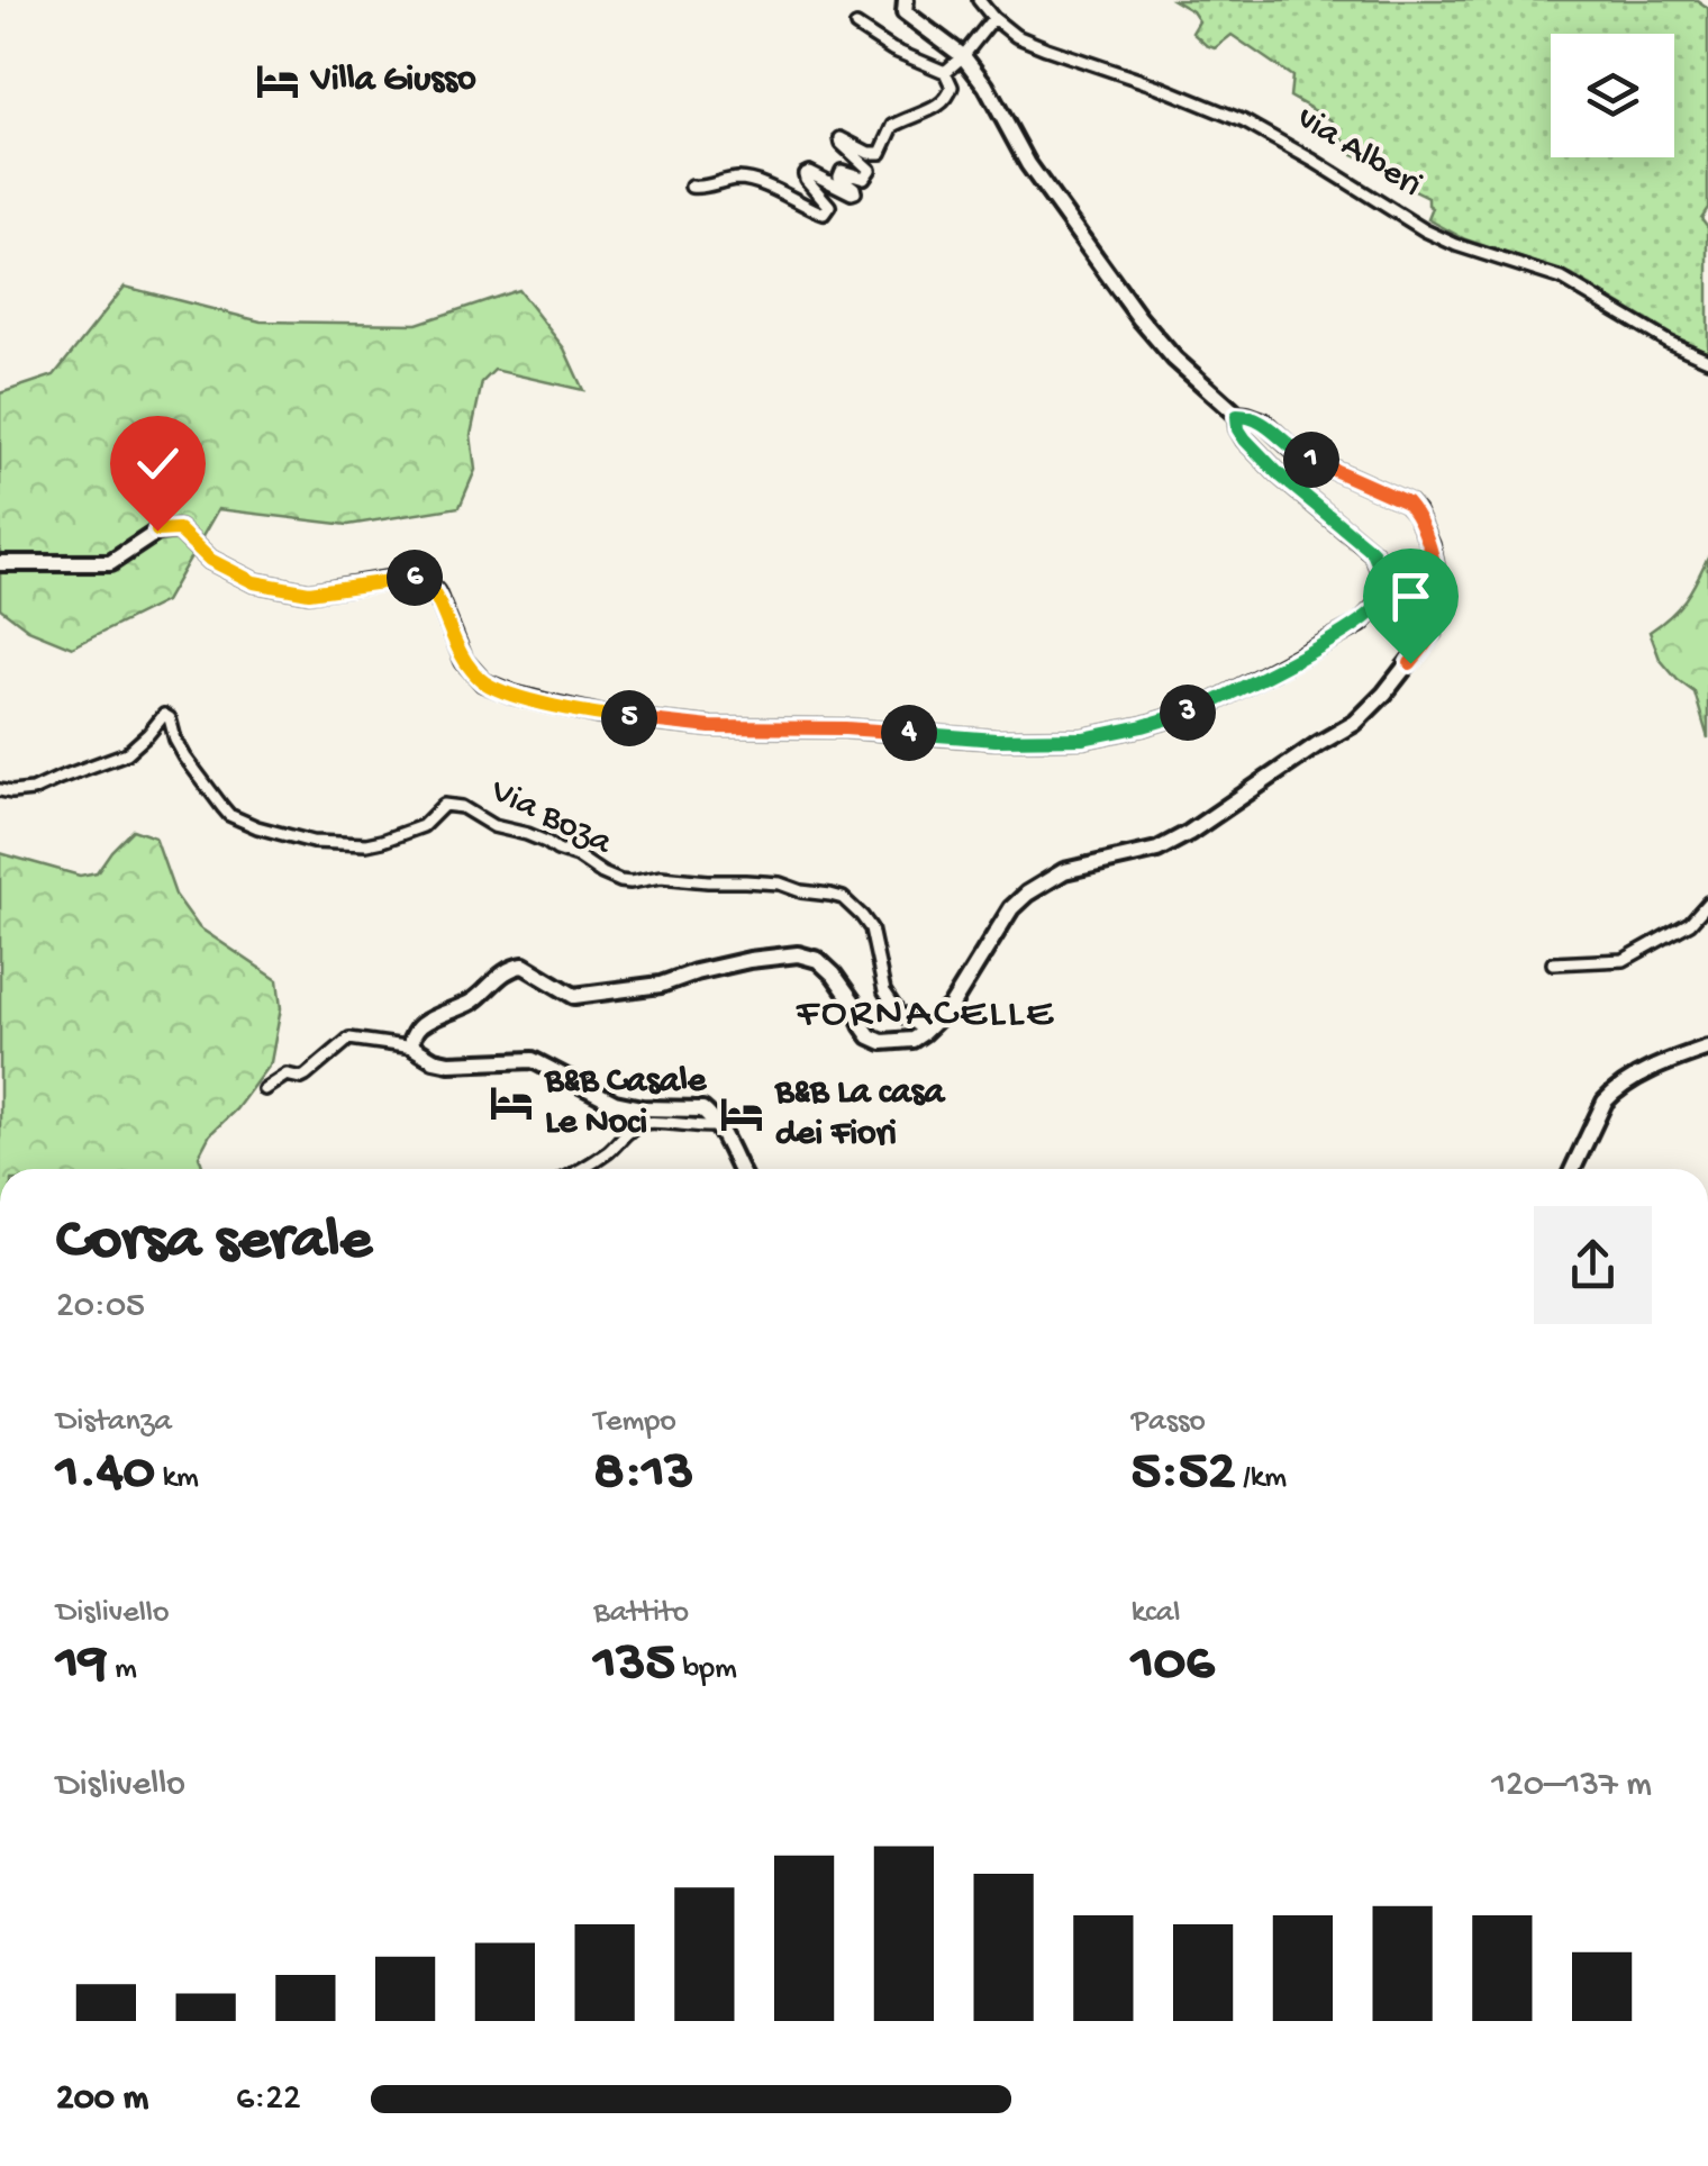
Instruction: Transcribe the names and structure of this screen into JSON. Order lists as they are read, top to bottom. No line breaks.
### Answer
{"streets":{"street":["via Alberi","Via Boza"]},"districts":["FORNACELLE"],"places":{"hotel":["Villa Giusso","B&B Casale Le Noci","B&B La casa dei Fiori"]},"page":{"pins":["1","6","3","5","4"],"heading":["Corsa serale","20:05"],"stats":[["Distanza","1.40 km"],["Tempo","8:13"],["Passo","5:52 /km"],["Dislivello","19 m"],["Battito","135 bpm"],["kcal","106"]],"chart":["Dislivello","120–137 m"],"list":[{"name":"200 m","note":"6:22"}]}}
